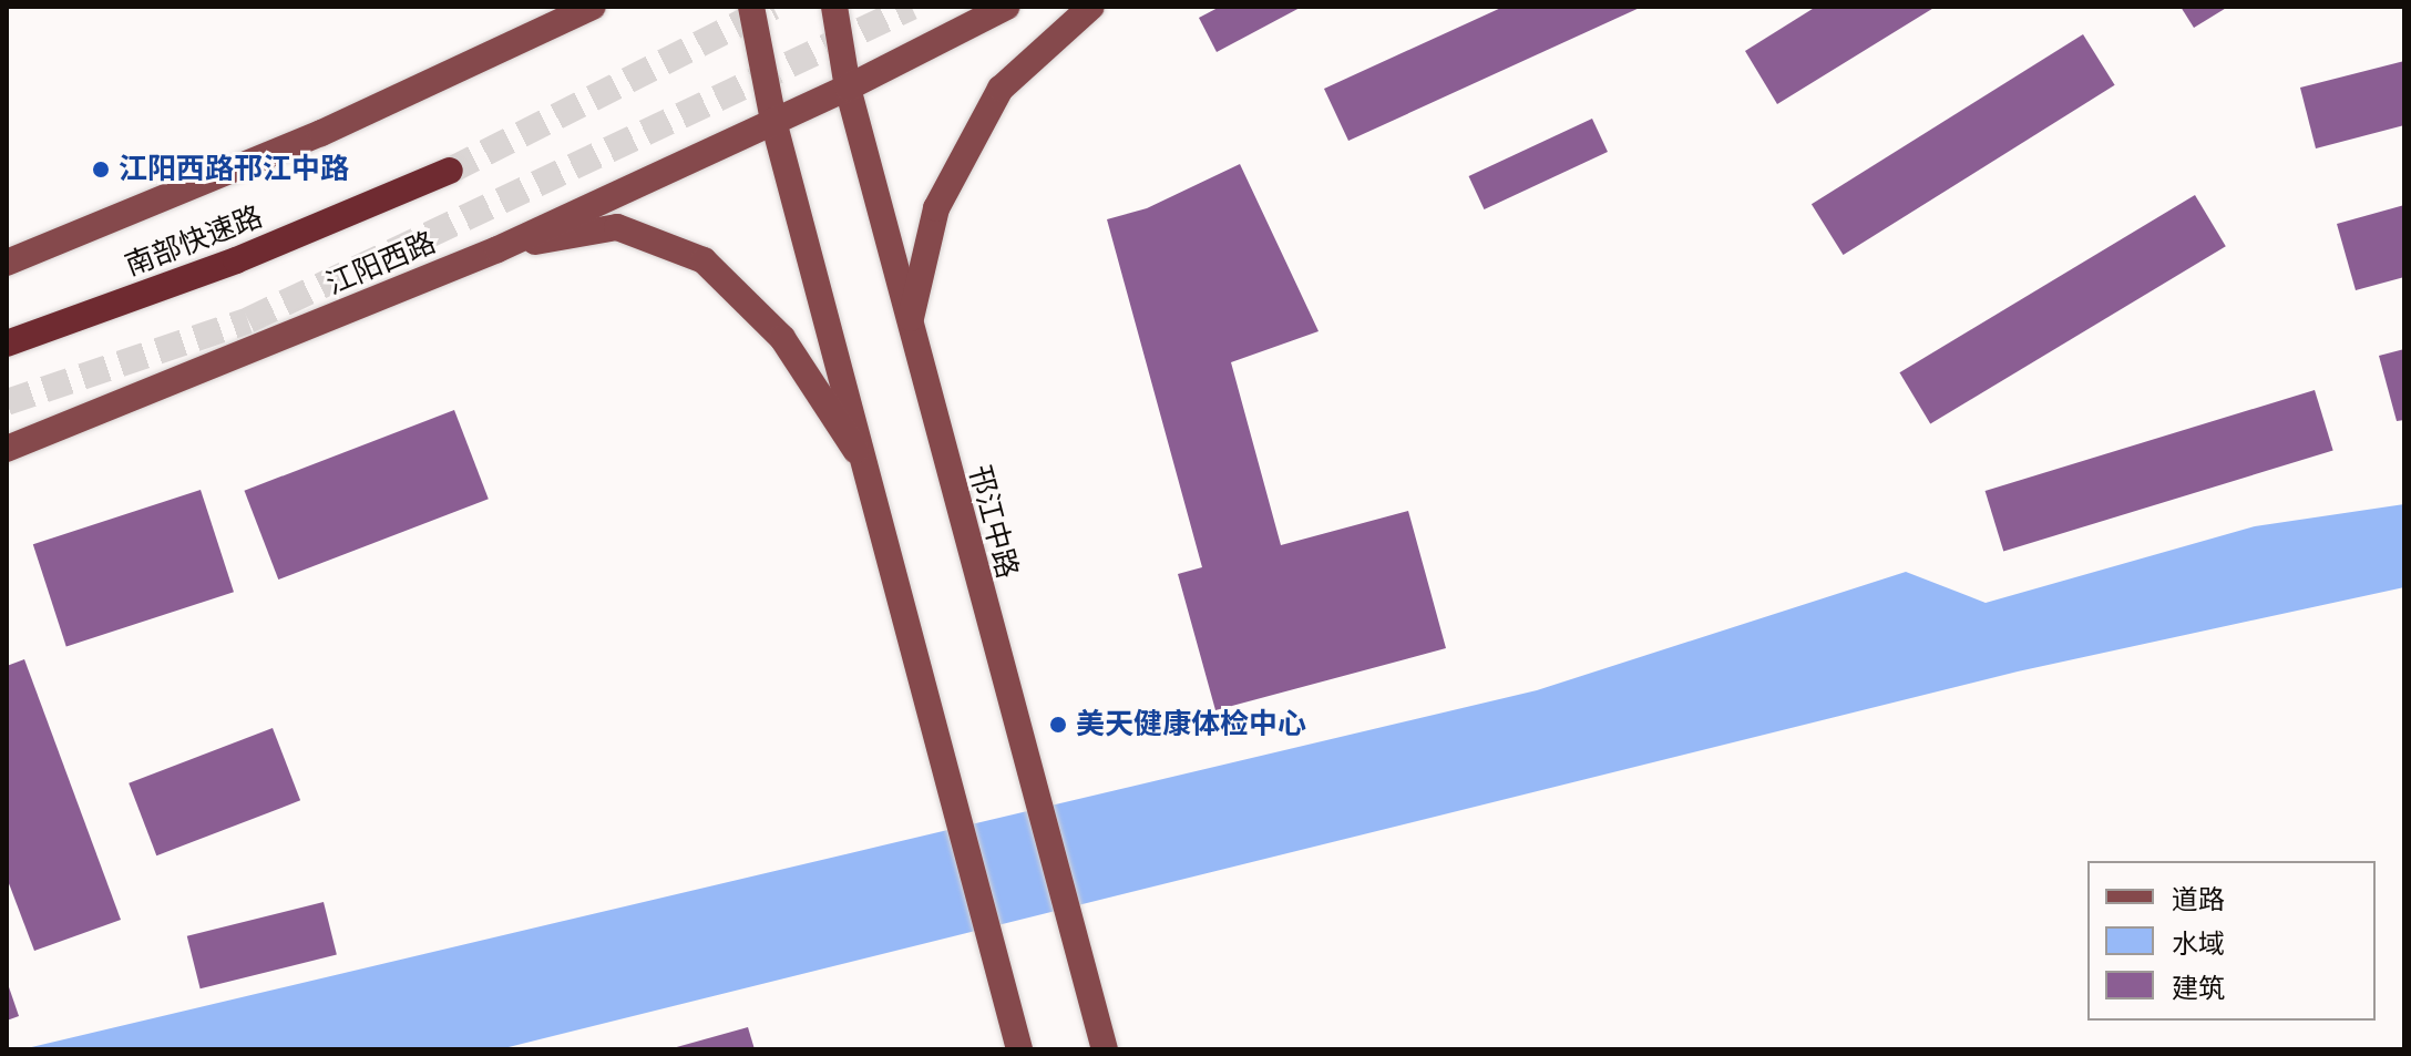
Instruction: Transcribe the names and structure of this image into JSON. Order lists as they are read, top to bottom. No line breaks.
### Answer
{"streets":{"highway":["南部快速路"],"main road":["江阳西路","邗江中路"]},"crossings":[["江阳西路","邗江中路"]],"places":["江阳西路邗江中路","美天健康体检中心"],"legend":["道路","水域","建筑"]}
